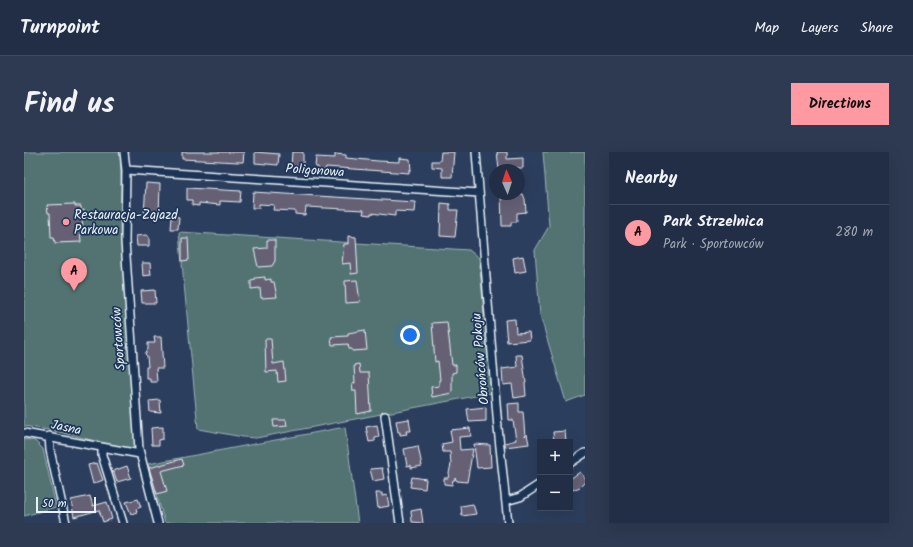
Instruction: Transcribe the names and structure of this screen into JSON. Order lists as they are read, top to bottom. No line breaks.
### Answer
{"streets":{"street":["Poligonowa","Sportowców","Obrońców Pokoju","Jasna"]},"crossings":[["Poligonowa","Sportowców"],["Poligonowa","Obrońców Pokoju"],["Sportowców","Jasna"]],"places":["Restauracja-Zajazd Parkowa"],"scale_bar":"50 m","north":"top","page":{"header":"Turnpoint","nav":["Map","Layers","Share"],"title":"Find us","buttons":"Directions","heading":"Nearby","list":[{"mark":"A","name":"Park Strzelnica","note":"Park · Sportowców","value":"280 m"}],"pins":"A","map_buttons":["+","−"],"scale":"50 m"}}
